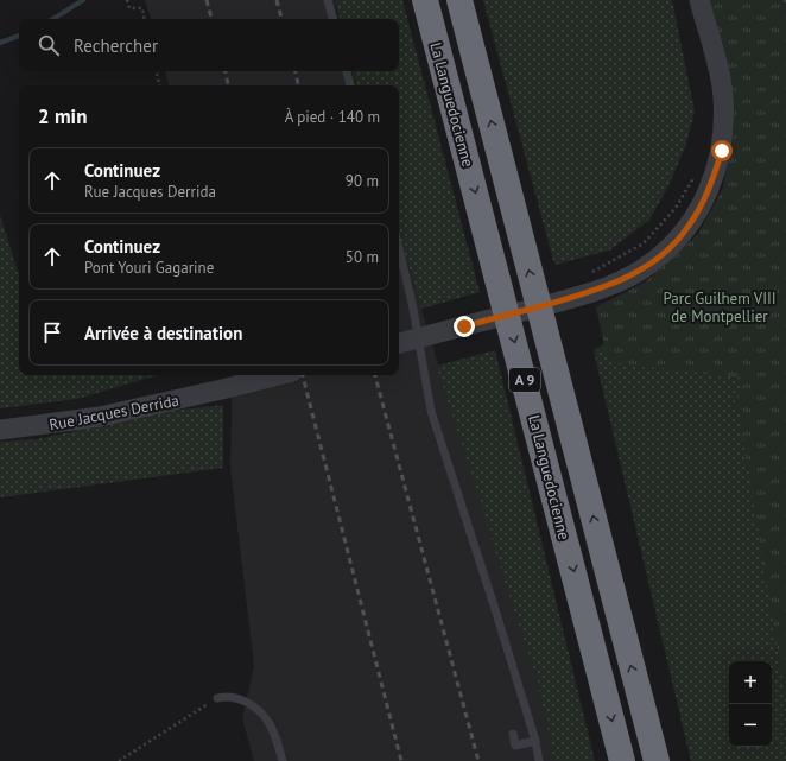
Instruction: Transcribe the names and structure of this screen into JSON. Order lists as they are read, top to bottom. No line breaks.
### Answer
{"streets":{"highway":["La Languedocienne","A 9"],"street":["Rue Jacques Derrida"]},"parks":["Parc Guilhem VIII de Montpellier"],"page":{"search":"Rechercher","heading":["2 min","À pied · 140 m"],"list":[["Continuez","Rue Jacques Derrida","90 m"],["Continuez","Pont Youri Gagarine","50 m"],"Arrivée à destination"],"map_buttons":["+","−"]}}
